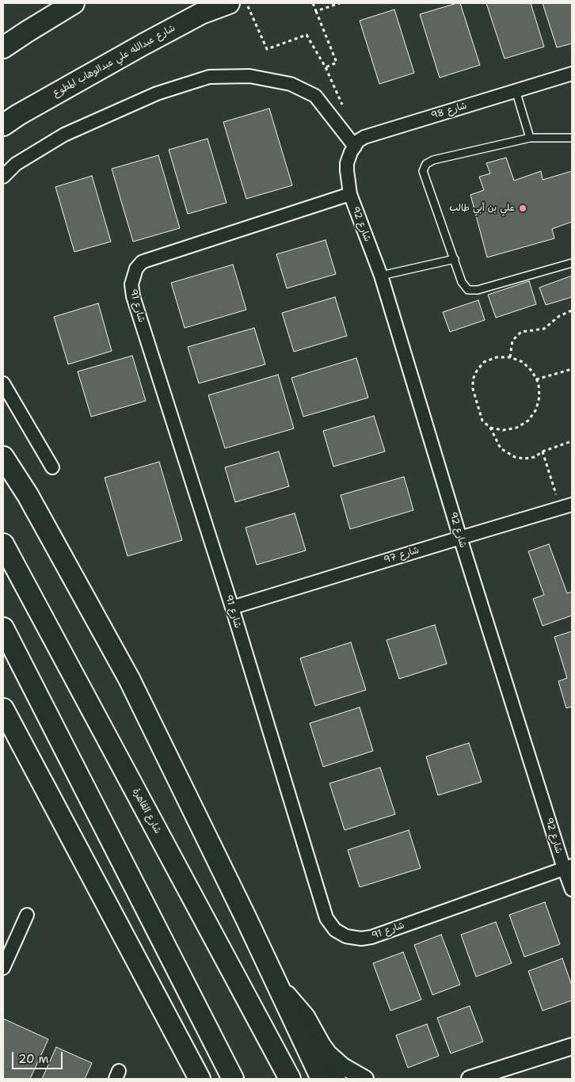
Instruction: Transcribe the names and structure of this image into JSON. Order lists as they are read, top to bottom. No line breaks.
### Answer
{"streets":{"main road":["شارع عبدالله علي عبدالوهاب المطوع","شارع القاهرة"],"street":["شارع 98","شارع 92","شارع 91","شارع 97"]},"crossings":[["شارع 98","شارع 92"],["شارع 92","شارع 91"],["شارع 92","شارع 97"],["شارع 91","شارع 97"]],"places":["علي بن أبي طالب"],"scale_bar":"20 m"}
